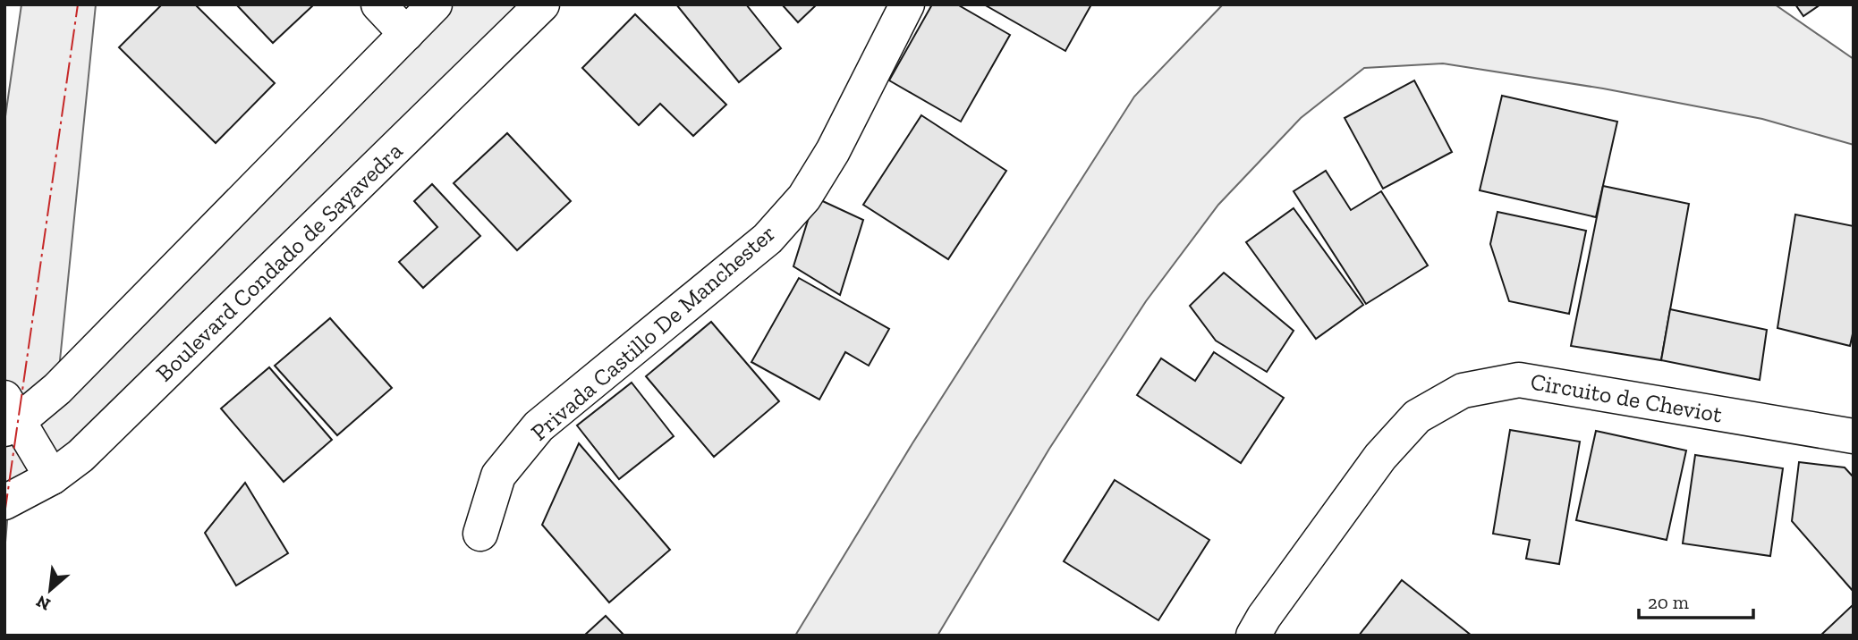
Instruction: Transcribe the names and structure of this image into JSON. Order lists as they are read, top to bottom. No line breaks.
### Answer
{"streets":{"street":["Boulevard Condado de Sayavedra","Privada Castillo De Manchester","Circuito de Cheviot"]},"scale_bar":"20 m","north":"bottom left"}
